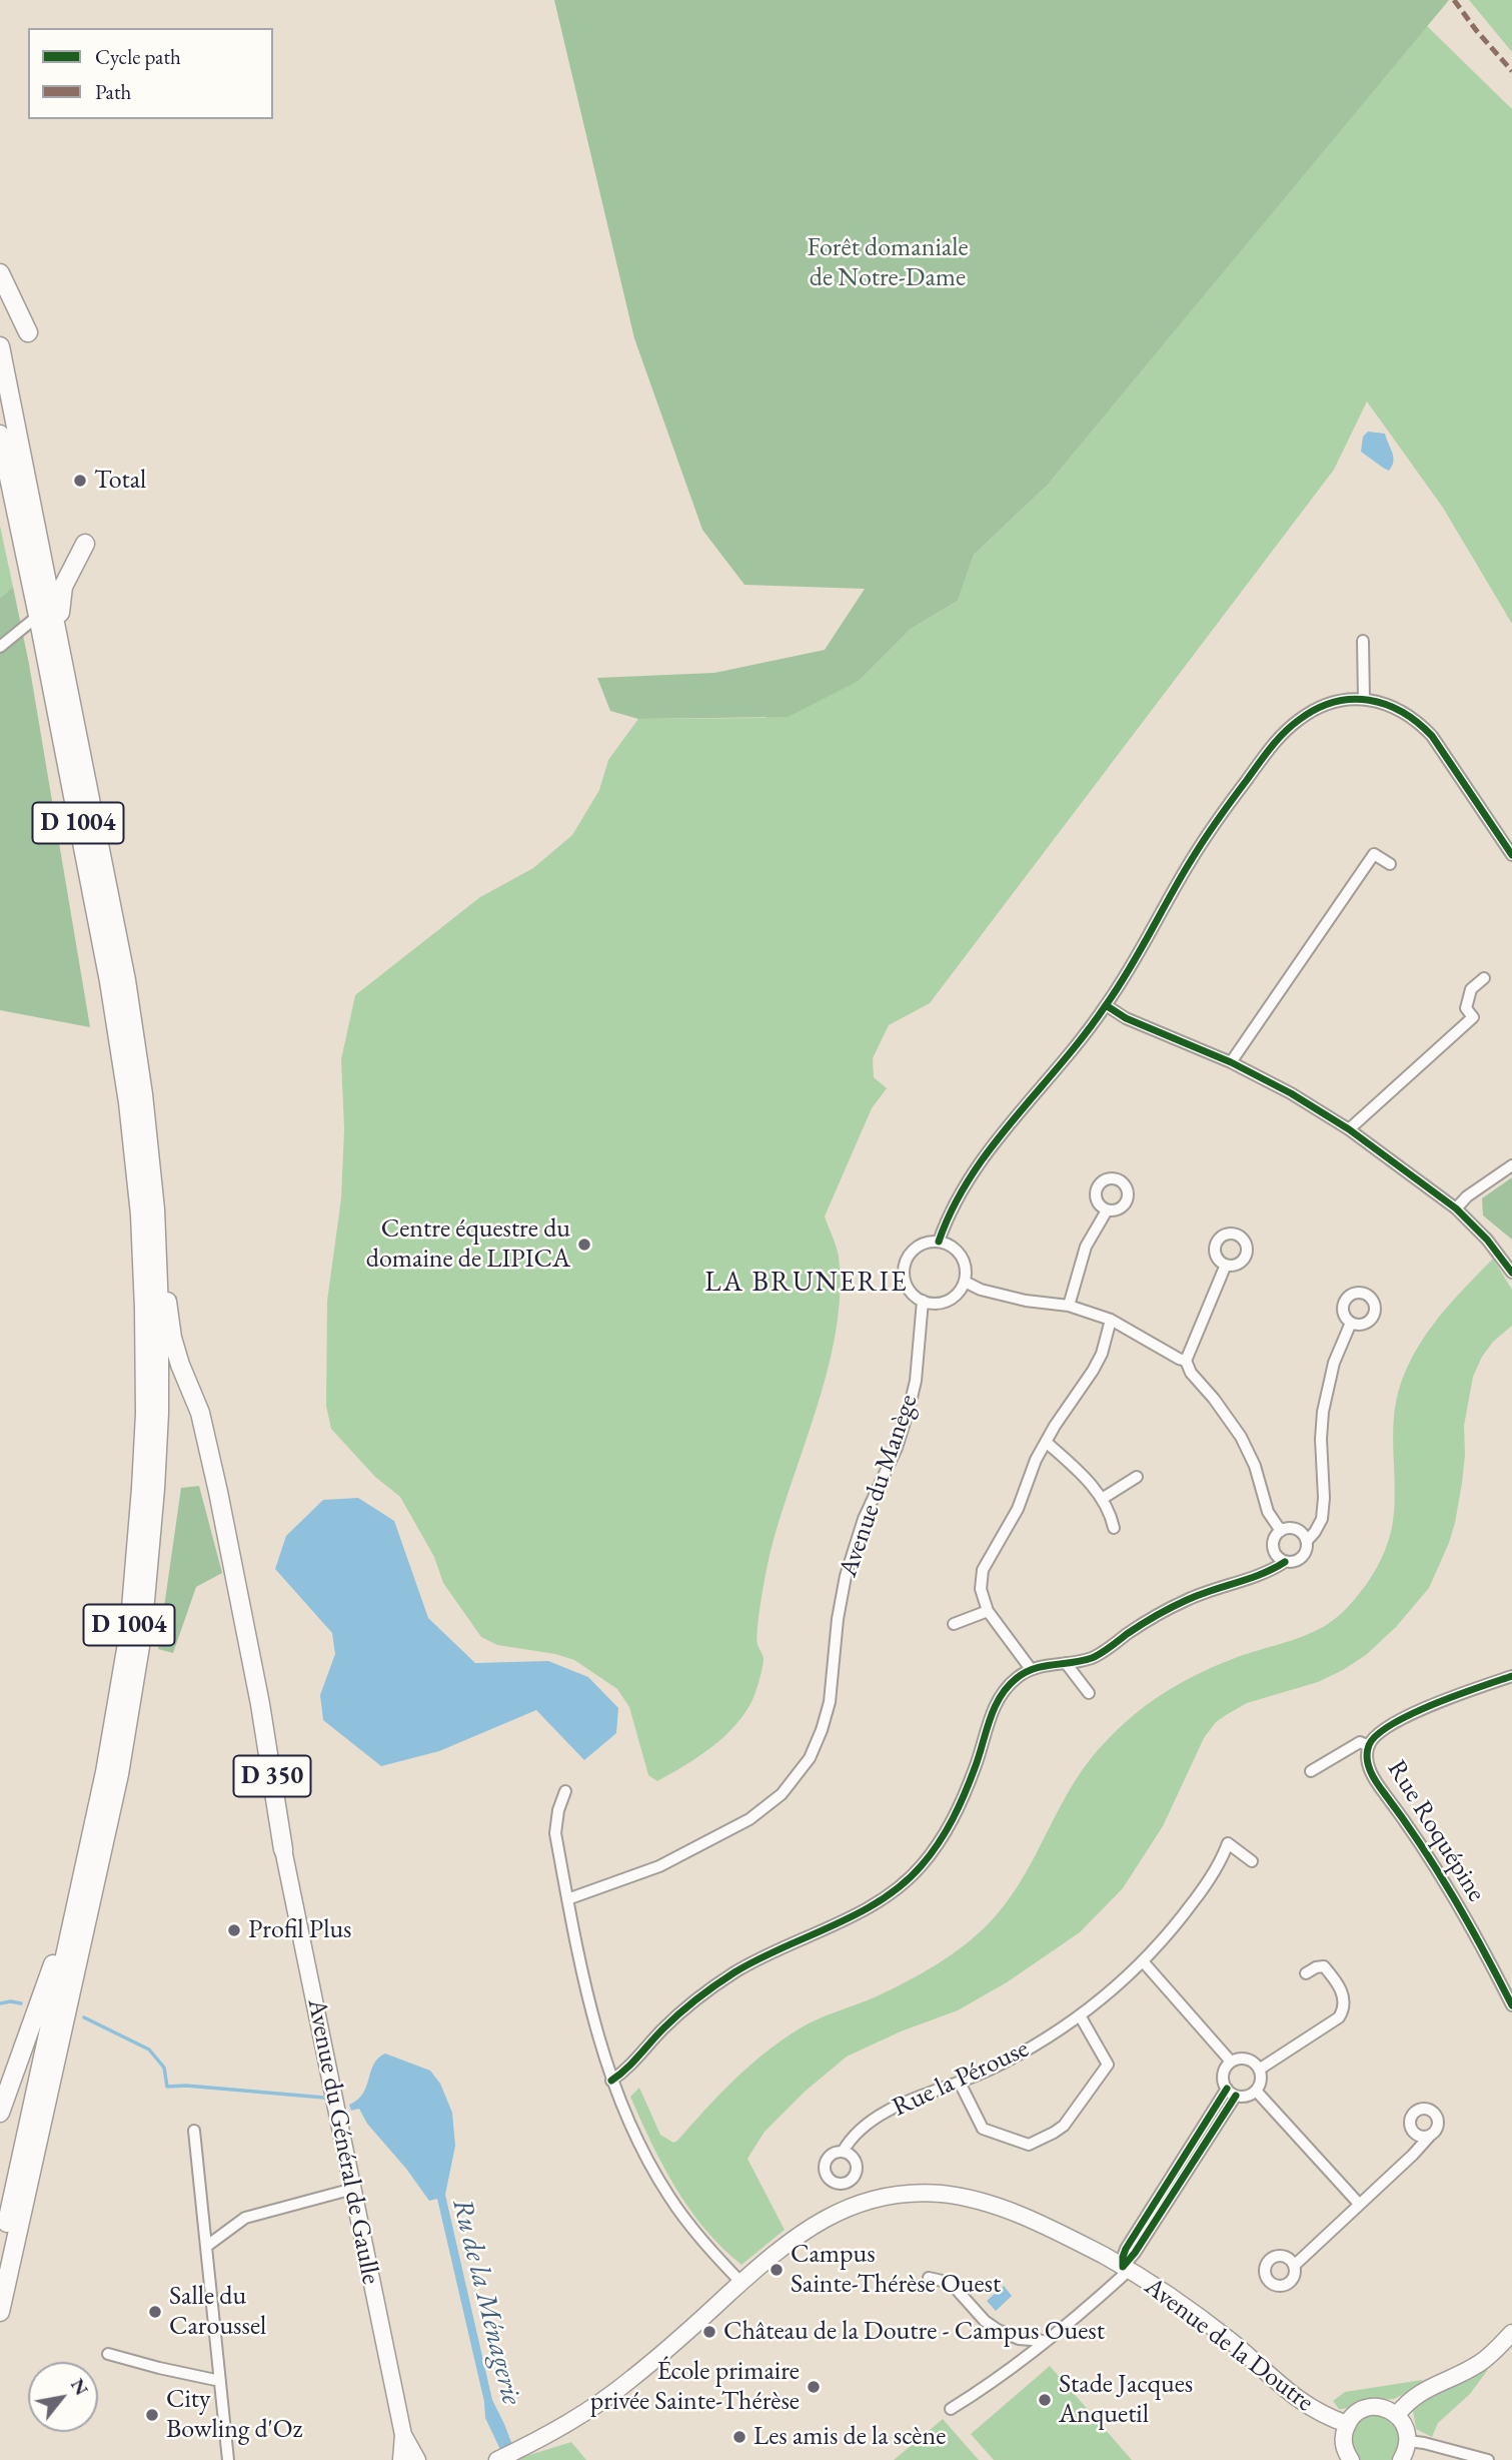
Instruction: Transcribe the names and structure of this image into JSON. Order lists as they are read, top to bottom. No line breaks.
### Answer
{"streets":{"highway":["D 1004","D 350"],"main road":["Avenue du Général de Gaulle","Avenue de la Doutre"],"street":["Avenue du Manège","Rue Roquépine","Rue la Pérouse"]},"crossings":[["D 1004","D 350"],["D 350","Avenue du Général de Gaulle"]],"districts":["LA BRUNERIE"],"water":["Ru de la Ménagerie"],"parks":["Forêt domaniale de Notre-Dame"],"places":["Total","Centre équestre du domaine de LIPICA","Profil Plus","Campus Sainte-Thérèse Ouest","Salle du Caroussel","Château de la Doutre - Campus Ouest","École primaire privée Sainte-Thérèse","Stade Jacques Anquetil","City Bowling d'Oz","Les amis de la scène"],"legend":["Cycle path","Path"],"north":"top right"}
